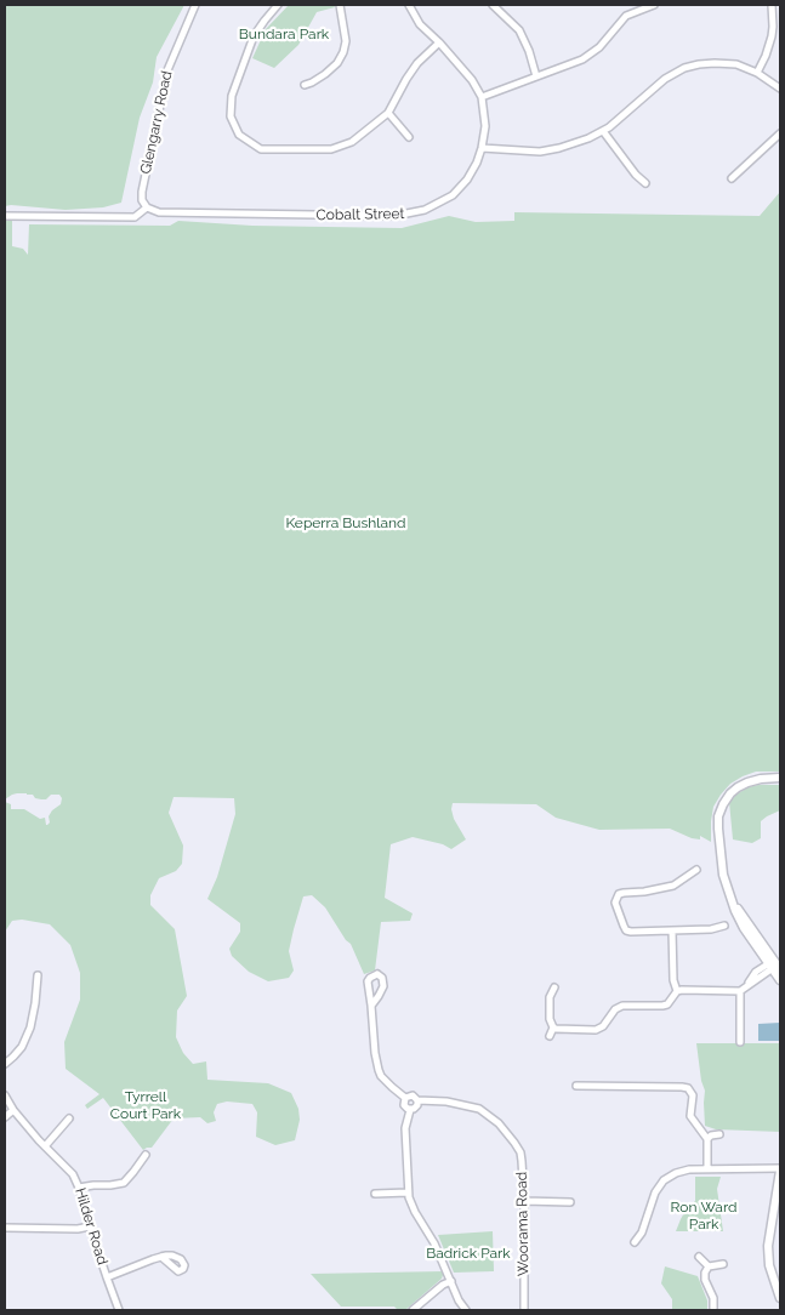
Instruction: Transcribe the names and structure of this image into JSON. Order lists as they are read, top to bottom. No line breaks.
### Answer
{"streets":{"street":["Glengarry Road","Cobalt Street","Woorama Road","Hilder Road"]},"crossings":[["Glengarry Road","Cobalt Street"]],"parks":["Bundara Park","Keperra Bushland","Tyrrell Court Park","Ron Ward Park","Badrick Park"]}
